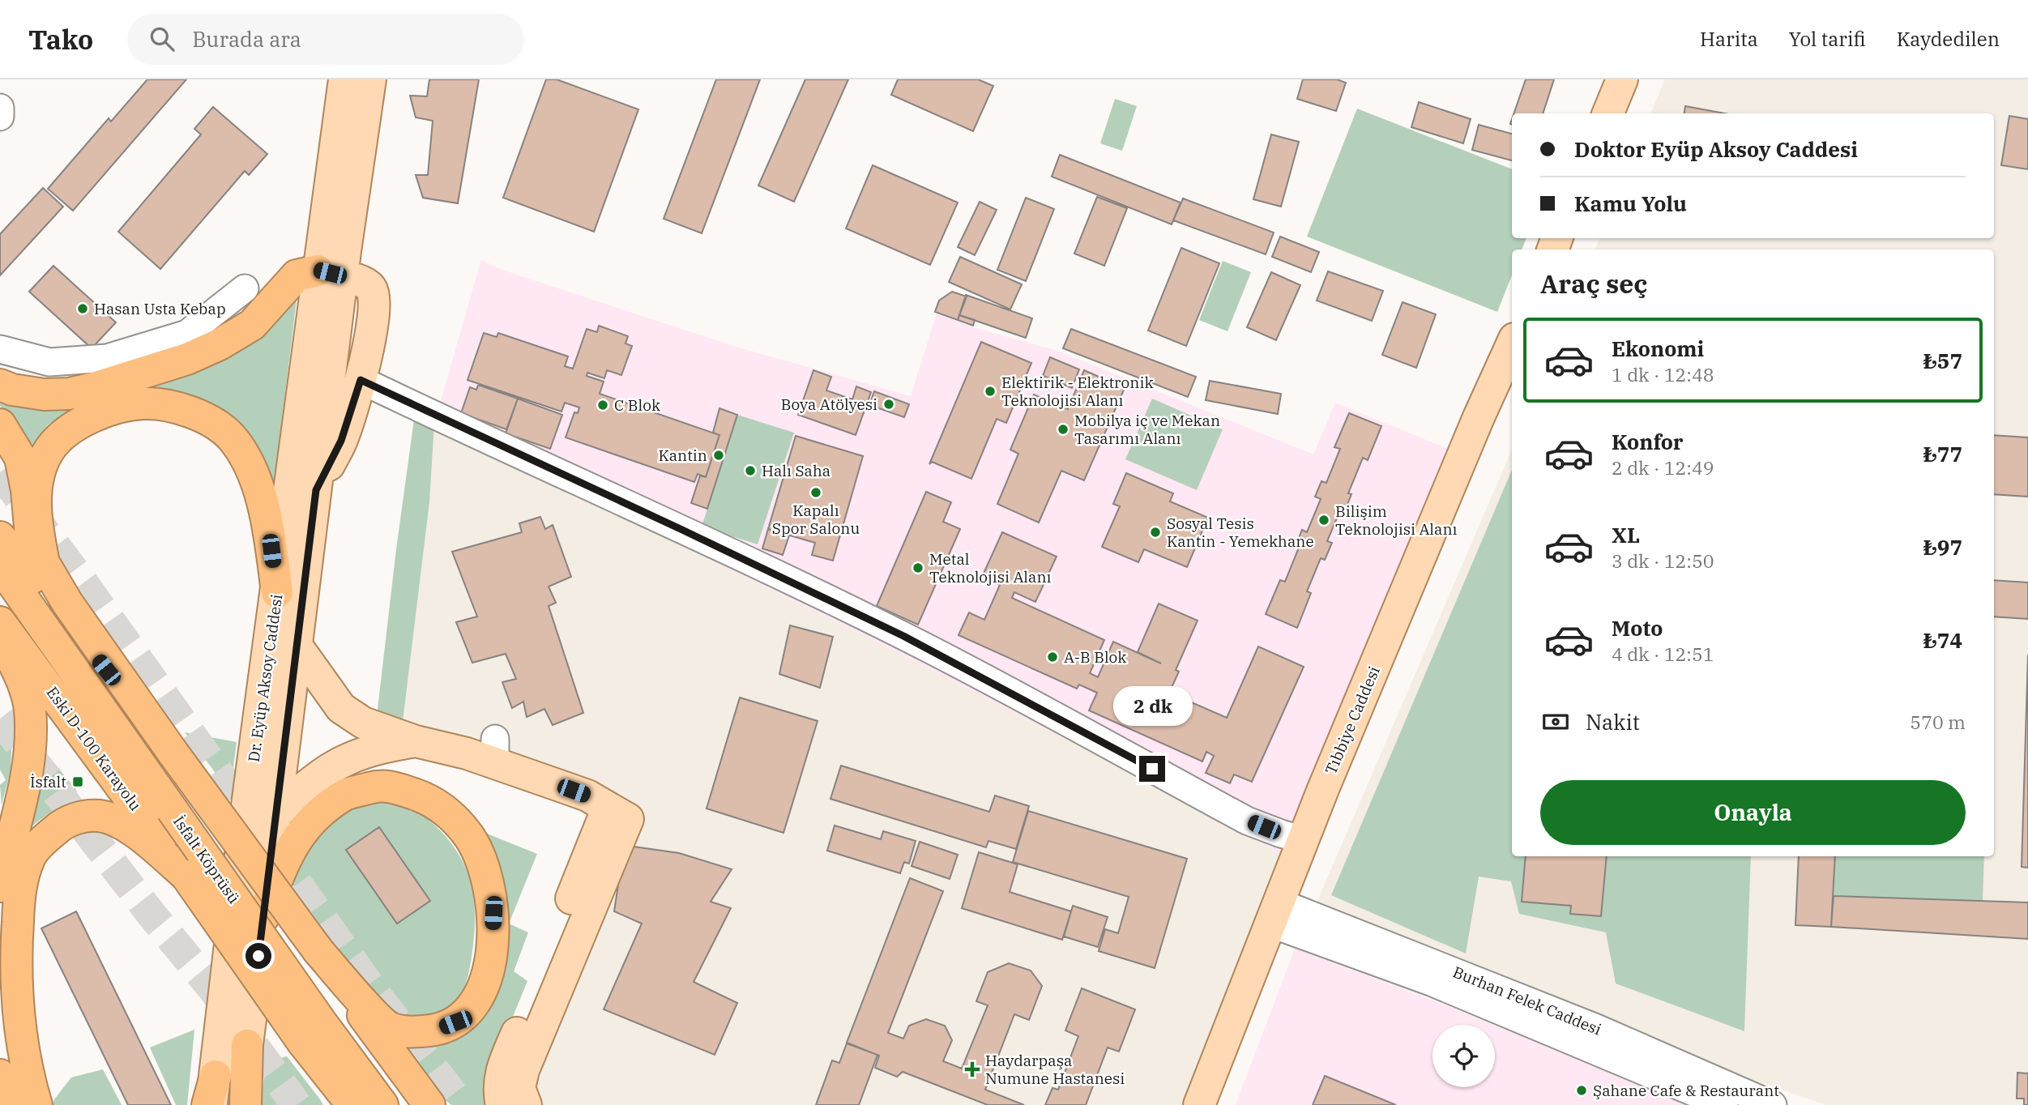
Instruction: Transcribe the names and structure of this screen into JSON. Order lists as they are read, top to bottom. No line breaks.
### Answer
{"streets":{"highway":["Eski D-100 Karayolu","İsfalt Köprüsü"],"main road":["Dr. Eyüp Aksoy Caddesi","Tıbbiye Caddesi"],"street":["Burhan Felek Caddesi"]},"crossings":[["Tıbbiye Caddesi","Burhan Felek Caddesi"],["Eski D-100 Karayolu","İsfalt Köprüsü"]],"places":{"other":["Hasan Usta Kebap","Elektirik - Elektronik Teknolojisi Alanı","Boya Atölyesi","C Blok","Mobilya iç ve Mekan Tasarımı Alanı","Kantin","Halı Saha","Kapalı Spor Salonu","Bilişim Teknolojisi Alanı","Sosyal Tesis Kantin - Yemekhane","Metal Teknolojisi Alanı","A-B Blok","Şahane Cafe & Restaurant"],"transit":["İsfalt"],"health":["Haydarpaşa Numune Hastanesi"]},"page":{"header":"Tako","search":"Burada ara","nav":["Harita","Yol tarifi","Kaydedilen"],"banner":["Doktor Eyüp Aksoy Caddesi","Kamu Yolu"],"heading":"Araç seç","list":[{"name":"Ekonomi","note":"1 dk · 12:48","value":"₺57"},{"name":"Konfor","note":"2 dk · 12:49","value":"₺77"},{"name":"XL","note":"3 dk · 12:50","value":"₺97"},{"name":"Moto","note":"4 dk · 12:51","value":"₺74"}],"bubble":"2 dk","pay":["Nakit","570 m"],"buttons":"Onayla"}}
